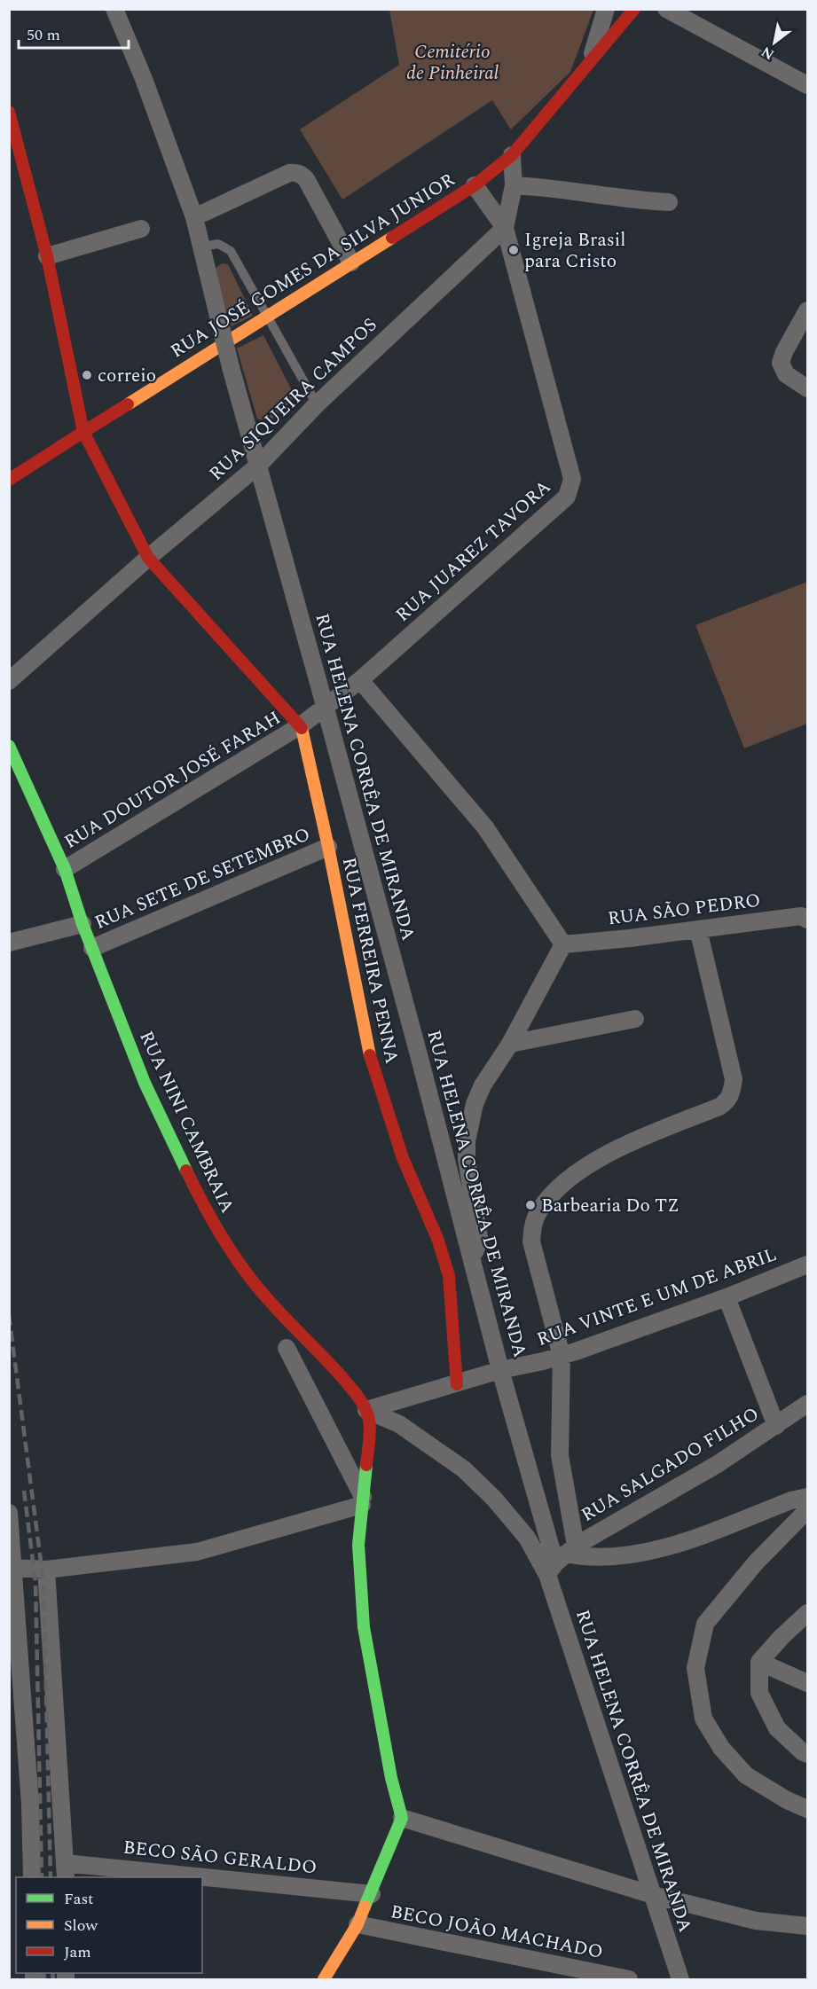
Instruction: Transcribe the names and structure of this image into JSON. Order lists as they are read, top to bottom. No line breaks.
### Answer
{"streets":{"street":["RUA JOSÉ GOMES DA SILVA JUNIOR","RUA SIQUEIRA CAMPOS","RUA JUAREZ TAVORA","RUA HELENA CORRÊA DE MIRANDA","RUA DOUTOR JOSÉ FARAH","RUA SETE DE SETEMBRO","RUA SÃO PEDRO","RUA FERREIRA PENNA","RUA NINI CAMBRAIA","RUA VINTE E UM DE ABRIL","RUA SALGADO FILHO","BECO SÃO GERALDO","BECO JOÃO MACHADO"]},"crossings":[["RUA JOSÉ GOMES DA SILVA JUNIOR","RUA JUAREZ TAVORA"],["RUA SIQUEIRA CAMPOS","RUA JUAREZ TAVORA"],["RUA SIQUEIRA CAMPOS","RUA HELENA CORRÊA DE MIRANDA"],["RUA JUAREZ TAVORA","RUA HELENA CORRÊA DE MIRANDA"],["RUA JUAREZ TAVORA","RUA DOUTOR JOSÉ FARAH"],["RUA JUAREZ TAVORA","RUA FERREIRA PENNA"],["RUA HELENA CORRÊA DE MIRANDA","RUA VINTE E UM DE ABRIL"],["RUA HELENA CORRÊA DE MIRANDA","RUA SALGADO FILHO"],["RUA DOUTOR JOSÉ FARAH","RUA FERREIRA PENNA"],["RUA DOUTOR JOSÉ FARAH","RUA NINI CAMBRAIA"],["RUA SETE DE SETEMBRO","RUA FERREIRA PENNA"],["RUA SETE DE SETEMBRO","RUA NINI CAMBRAIA"],["RUA FERREIRA PENNA","RUA VINTE E UM DE ABRIL"],["RUA NINI CAMBRAIA","RUA VINTE E UM DE ABRIL"]],"parks":["Cemitério de Pinheiral"],"places":["Igreja Brasil para Cristo","correio","Barbearia Do TZ"],"legend":["Fast","Slow","Jam"],"scale_bar":"50 m","north":"bottom left"}
